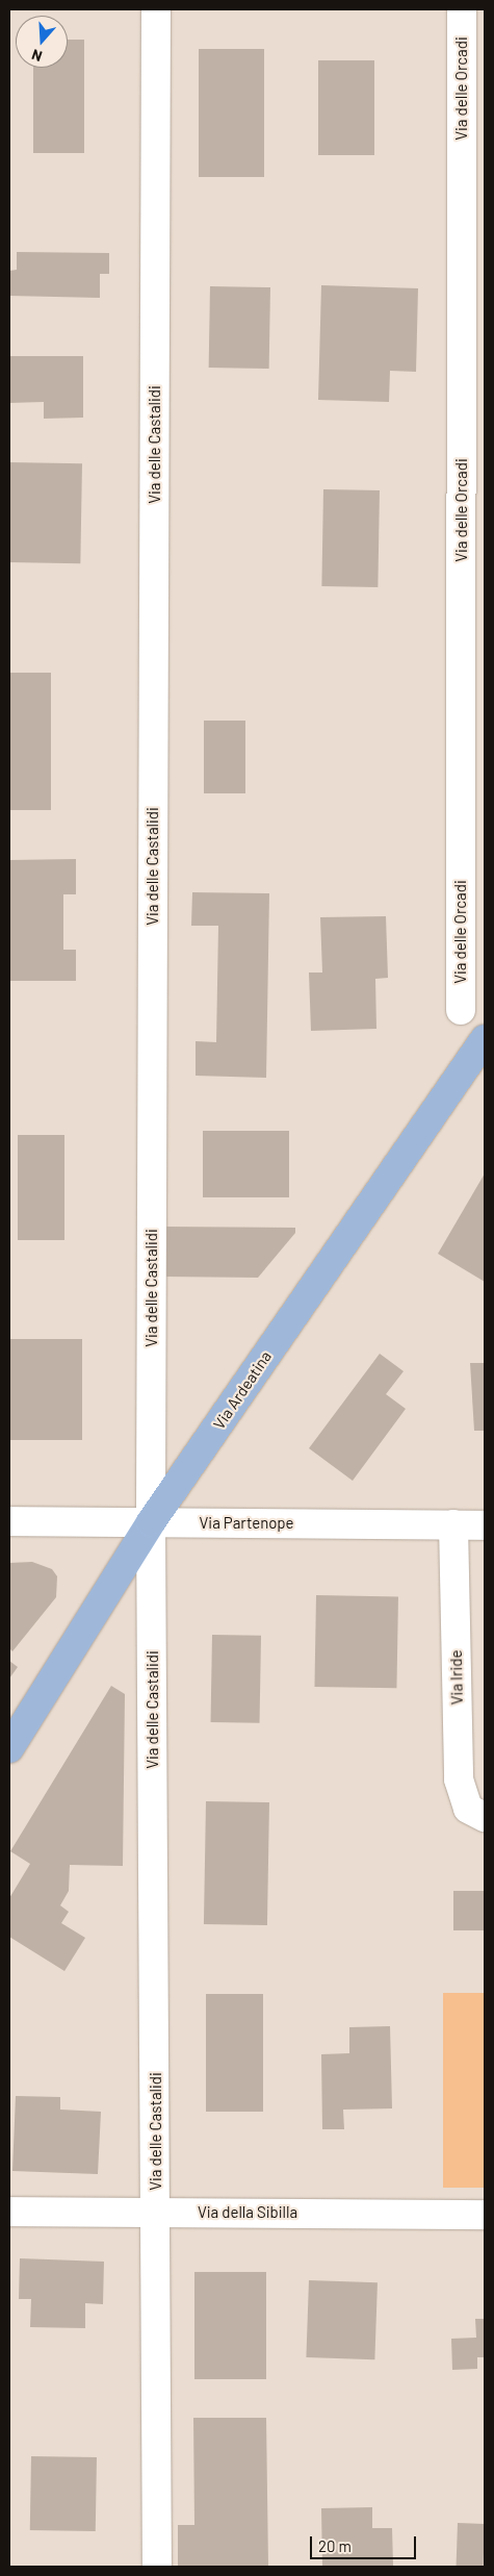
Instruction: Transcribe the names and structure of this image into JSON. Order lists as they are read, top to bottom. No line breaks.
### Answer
{"streets":{"main road":["Via Ardeatina"],"street":["Via delle Orcadi","Via delle Castalidi","Via Partenope","Via Iride","Via della Sibilla"]},"crossings":[["Via delle Castalidi","Via Ardeatina"],["Via delle Castalidi","Via Partenope"],["Via delle Castalidi","Via della Sibilla"],["Via Ardeatina","Via Partenope"],["Via Partenope","Via Iride"]],"scale_bar":"20 m","north":"bottom"}
